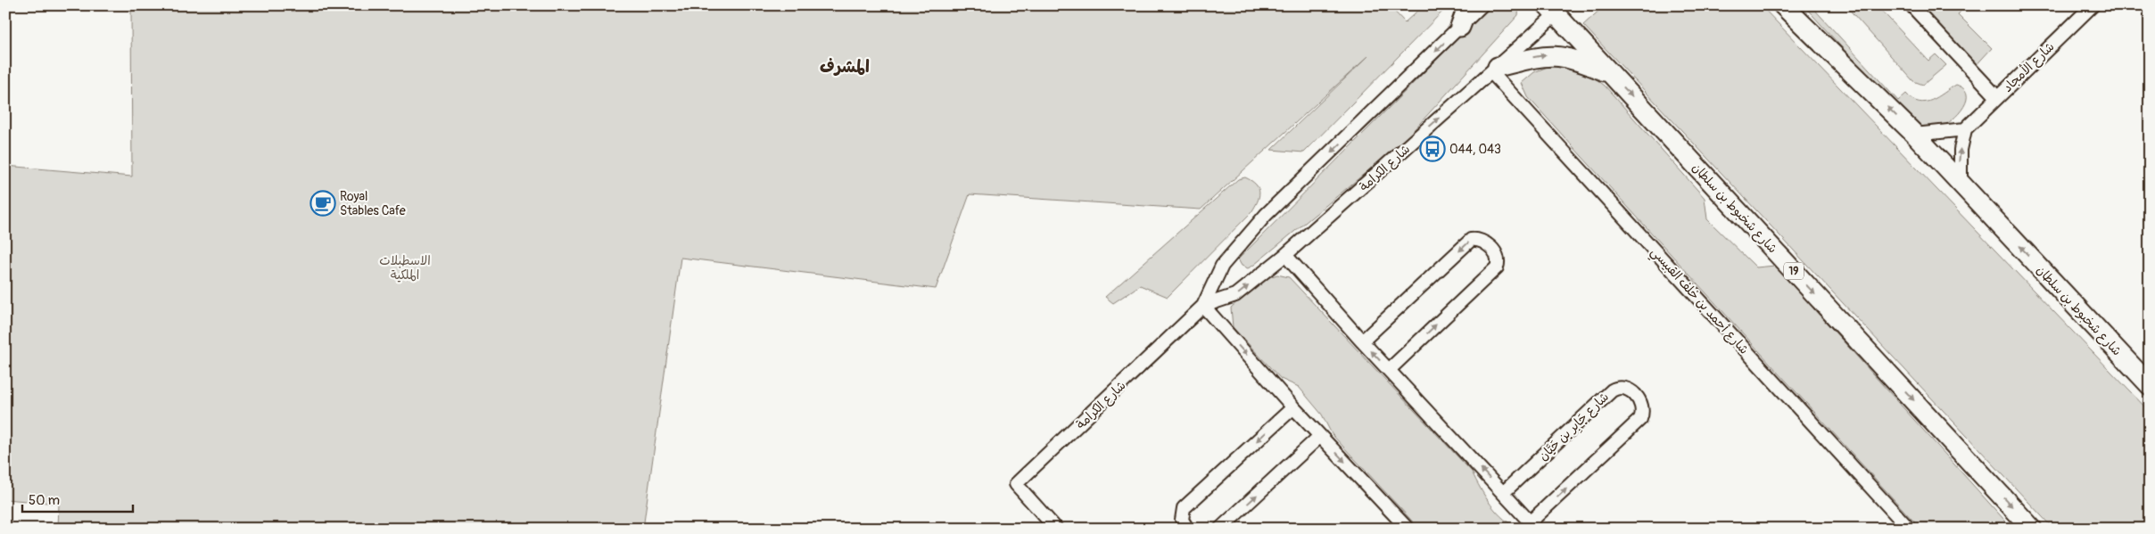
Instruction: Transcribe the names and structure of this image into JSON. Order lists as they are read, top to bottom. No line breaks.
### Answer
{"streets":{"main road":["شارع شخبوط بن سلطان","19"],"street":["شارع الأمجاد","شارع الكرامة","شارع أحمد بن خلف القبيسي","شارع جَابِر بن حَيَّان"]},"crossings":[["شارع الكرامة","شارع شخبوط بن سلطان"],["شارع الكرامة","شارع أحمد بن خلف القبيسي"],["شارع الكرامة","شارع جَابِر بن حَيَّان"]],"districts":["المشرف"],"parks":["الاسطبلات الملكية"],"places":{"bus stop":["044, 043"],"cafe":["Royal Stables Cafe"]},"scale_bar":"50 m"}
